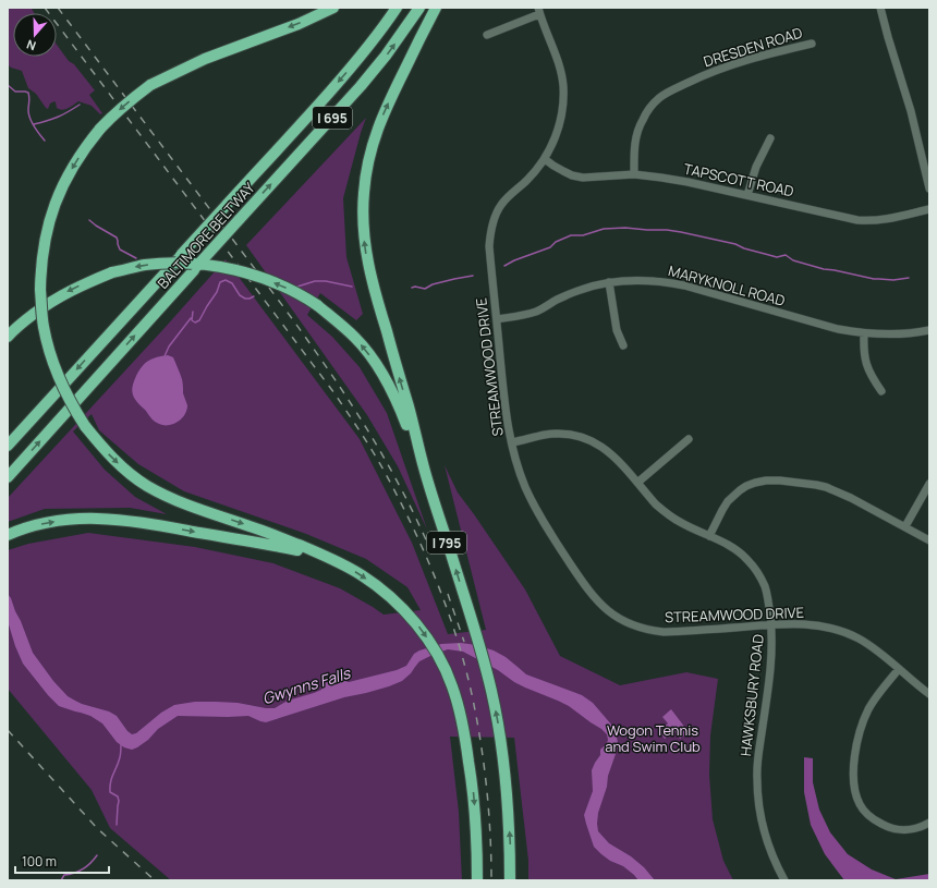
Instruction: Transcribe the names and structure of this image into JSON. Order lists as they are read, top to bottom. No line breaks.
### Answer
{"streets":{"highway":["I 695","BALTIMORE BELTWAY","I 795"],"street":["DRESDEN ROAD","TAPSCOTT ROAD","MARYKNOLL ROAD","STREAMWOOD DRIVE","HAWKSBURY ROAD"]},"crossings":[["DRESDEN ROAD","TAPSCOTT ROAD"],["TAPSCOTT ROAD","STREAMWOOD DRIVE"],["MARYKNOLL ROAD","STREAMWOOD DRIVE"],["STREAMWOOD DRIVE","HAWKSBURY ROAD"]],"water":["Gwynns Falls"],"parks":["Wogon Tennis and Swim Club"],"scale_bar":"100 m","north":"bottom"}
